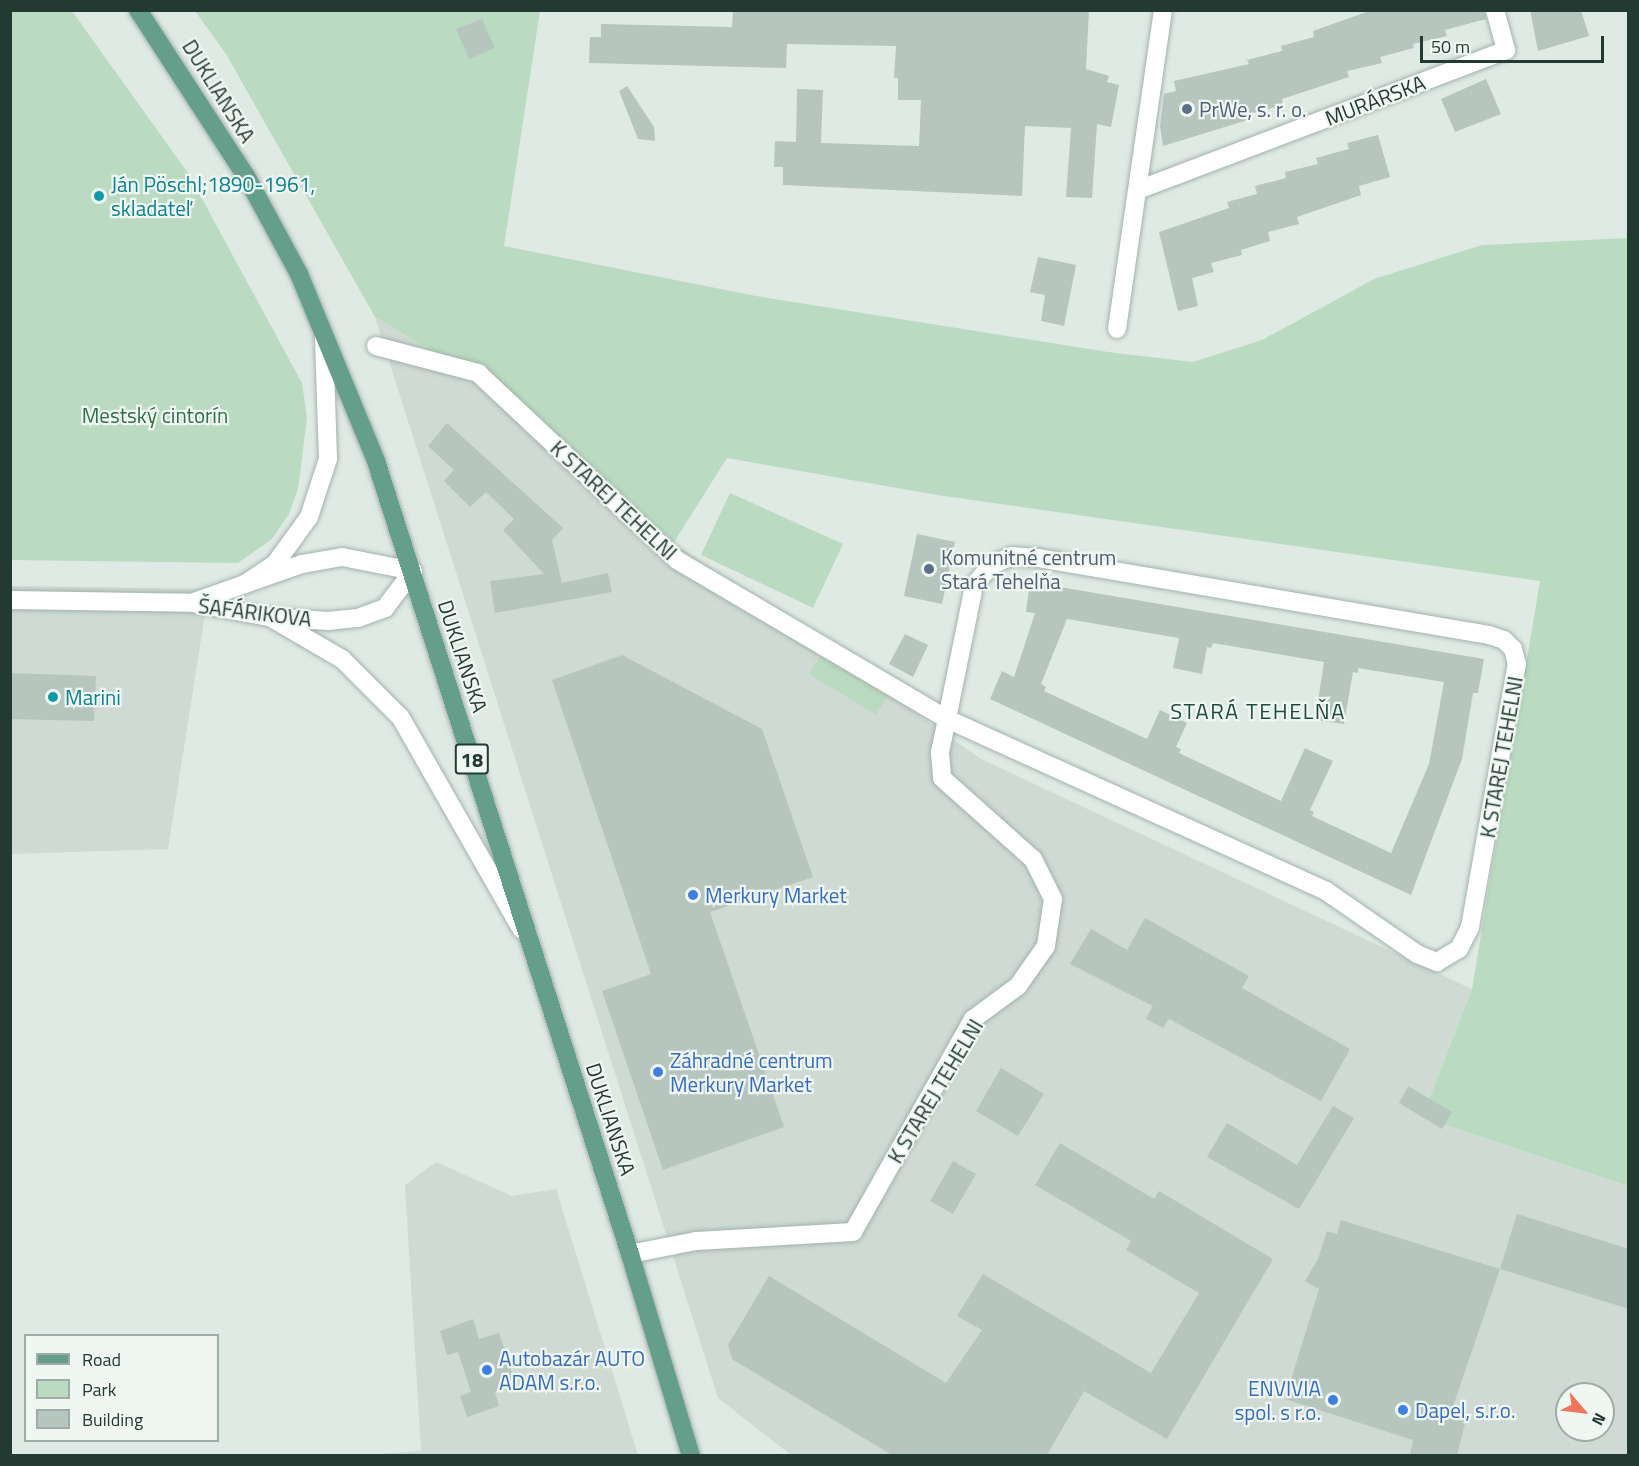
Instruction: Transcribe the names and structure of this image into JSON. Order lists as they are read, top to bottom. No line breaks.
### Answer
{"streets":{"main road":["DUKLIANSKA","18"],"street":["MURÁRSKA","K STAREJ TEHELNI","ŠAFÁRIKOVA"]},"crossings":[["DUKLIANSKA","K STAREJ TEHELNI"],["DUKLIANSKA","ŠAFÁRIKOVA"]],"districts":["STARÁ TEHELŇA"],"parks":["Mestský cintorín"],"places":["PrWe, s. r. o.","Ján Pöschl;1890-1961, skladateľ","Komunitné centrum Stará Tehelňa","Marini","Merkury Market","Záhradné centrum Merkury Market","Autobazár AUTO ADAM s.r.o.","ENVIVIA spol. s r.o.","Dapel, s.r.o."],"legend":["Road","Park","Building"],"scale_bar":"50 m","north":"bottom right"}
